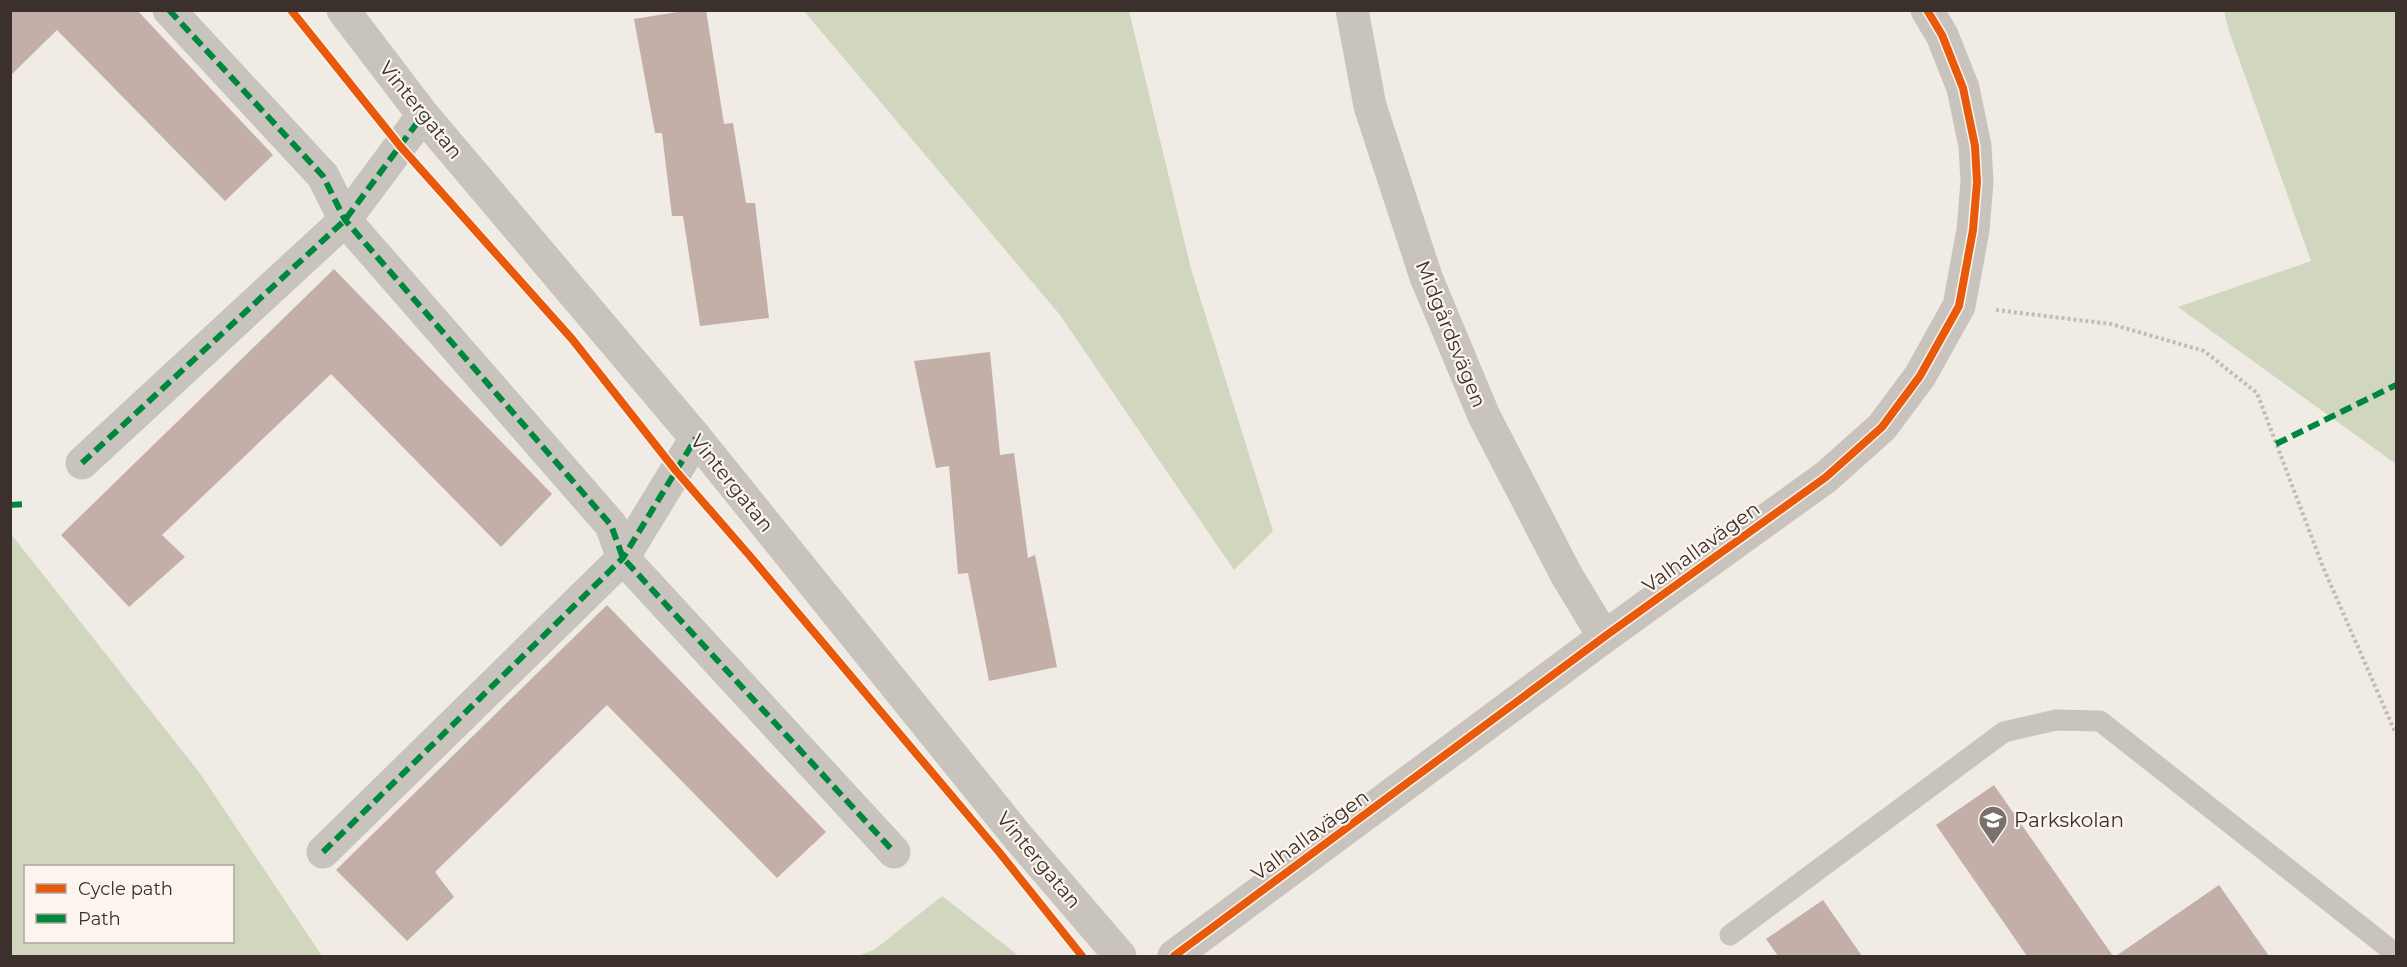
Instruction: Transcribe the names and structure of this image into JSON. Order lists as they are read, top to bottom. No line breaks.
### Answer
{"streets":{"street":["Vintergatan","Midgårdsvägen","Valhallavägen"]},"crossings":[["Midgårdsvägen","Valhallavägen"]],"places":{"school or university":["Parkskolan"]},"legend":["Cycle path","Path"]}
